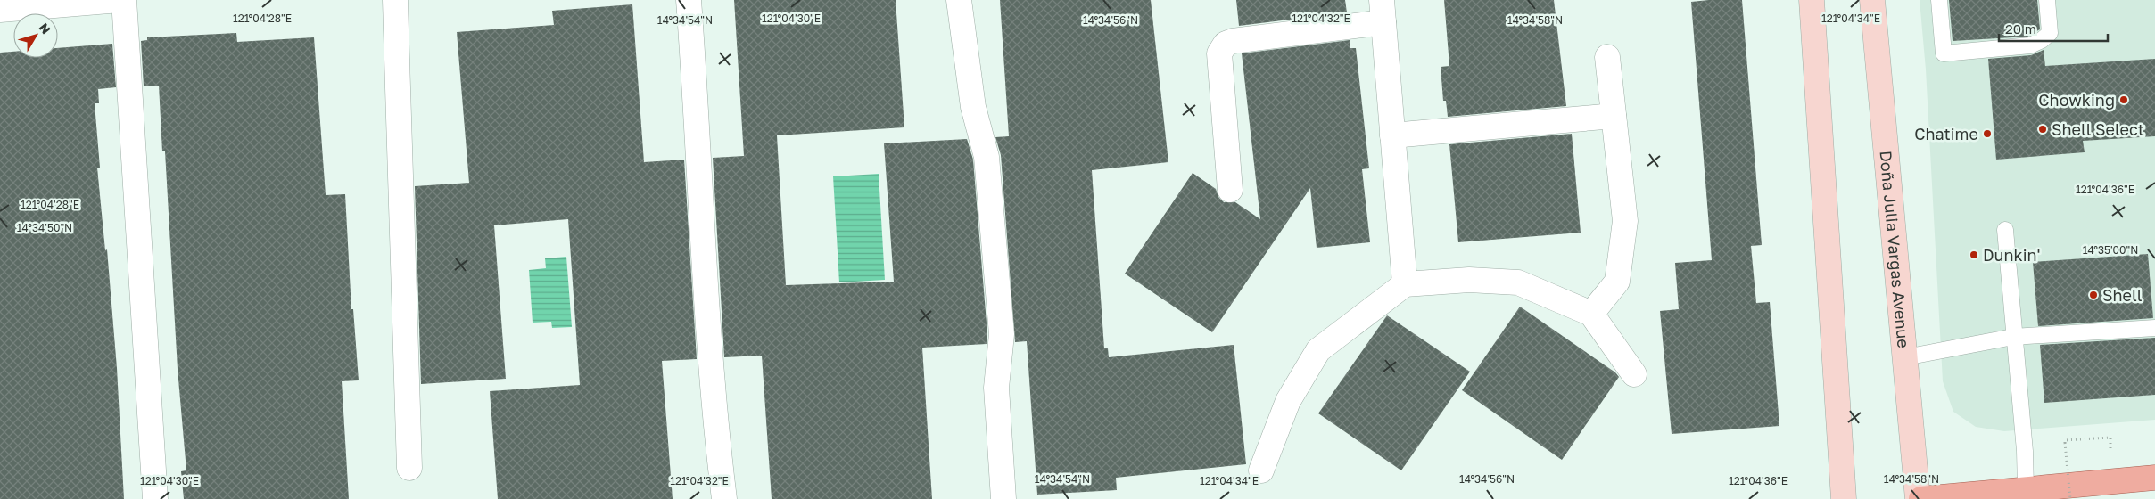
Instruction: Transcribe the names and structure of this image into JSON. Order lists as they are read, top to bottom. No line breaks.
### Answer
{"streets":{"main road":["Doña Julia Vargas Avenue"]},"places":["Chowking","Shell Select","Chatime","Dunkin'","Shell"],"scale_bar":"20 m","north":"top right","coordinates":["121°04'34\"E","121°04'28\"E","121°04'30\"E","121°04'32\"E","14°34'54\"N","14°34'56\"N","14°34'58\"N","121°04'36\"E","14°34'50\"N","14°35'00\"N"]}
